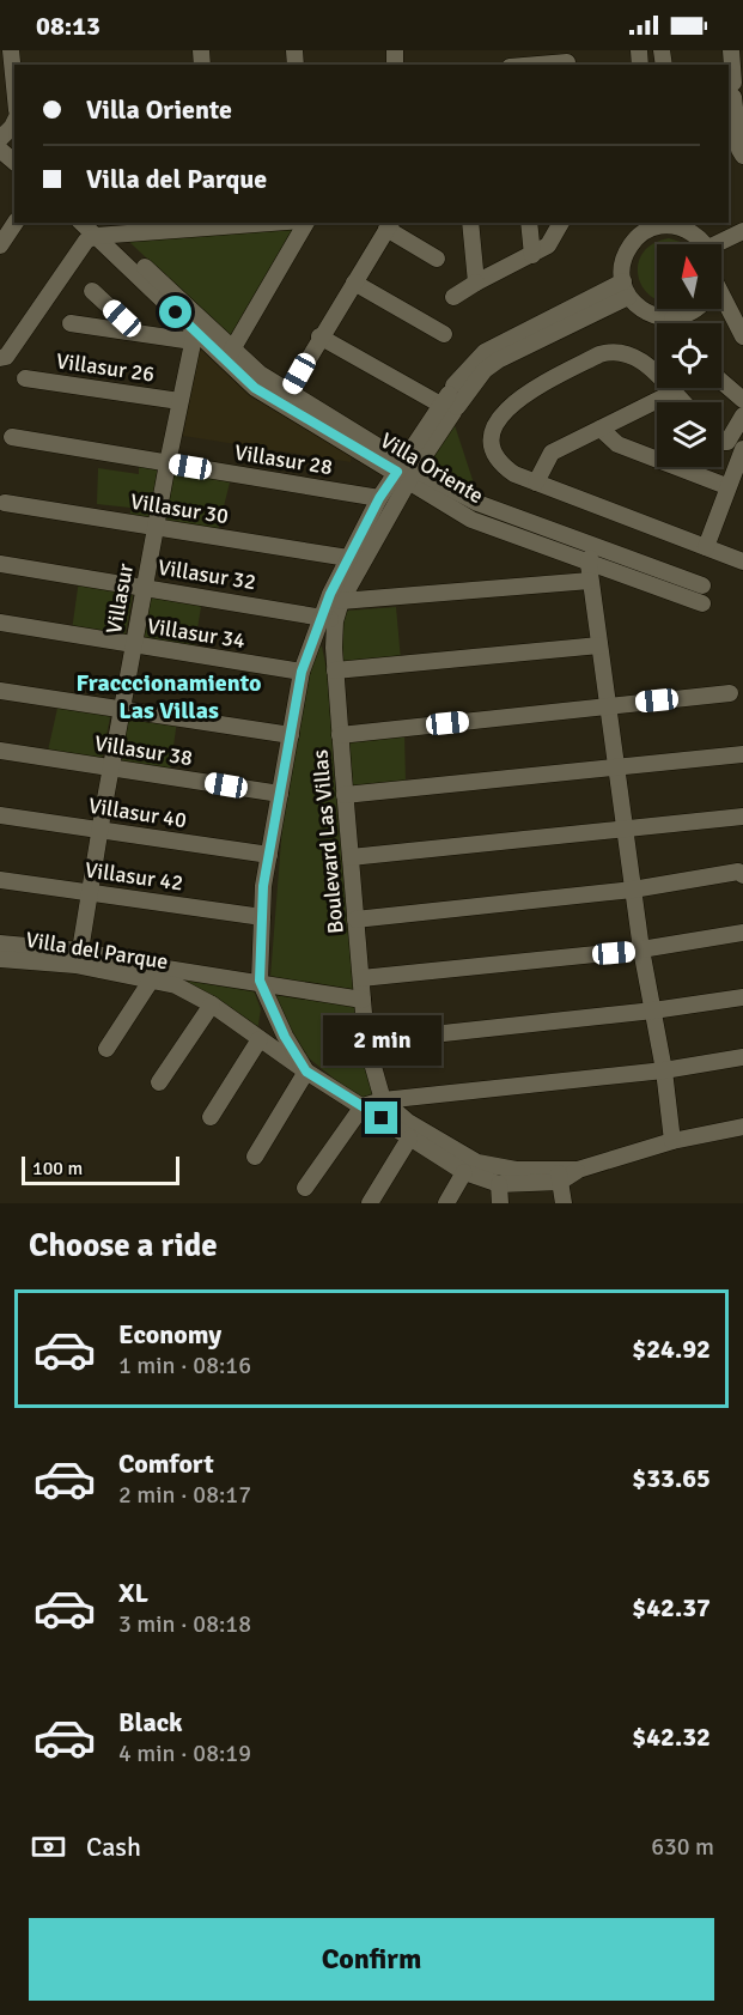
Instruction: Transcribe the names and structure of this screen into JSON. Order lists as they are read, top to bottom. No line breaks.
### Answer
{"streets":{"street":["Villasur 26","Villasur 28","Villa Oriente","Villasur 30","Villasur 32","Villasur","Villasur 34","Villasur 38","Villasur 40","Boulevard Las Villas","Villasur 42","Villa del Parque"]},"crossings":[["Villasur 26","Villasur"],["Villasur 28","Villasur"],["Villasur 28","Boulevard Las Villas"],["Villa Oriente","Villasur"],["Villa Oriente","Boulevard Las Villas"],["Villasur 30","Villasur"],["Villasur 30","Boulevard Las Villas"],["Villasur 32","Villasur"],["Villasur 32","Boulevard Las Villas"],["Villasur","Villasur 34"],["Villasur","Villasur 38"],["Villasur","Villasur 40"],["Villasur","Villasur 42"],["Villasur","Villa del Parque"],["Villasur 34","Boulevard Las Villas"],["Villasur 38","Boulevard Las Villas"],["Villasur 40","Boulevard Las Villas"],["Boulevard Las Villas","Villasur 42"],["Boulevard Las Villas","Villa del Parque"]],"districts":["Fracccionamiento Las Villas"],"scale_bar":"100 m","north":"top","page":{"status":"08:13","banner":["Villa Oriente","Villa del Parque"],"bubble":"2 min","scale":"100 m","heading":"Choose a ride","list":[{"name":"Economy","note":"1 min · 08:16","value":"$24.92"},{"name":"Comfort","note":"2 min · 08:17","value":"$33.65"},{"name":"XL","note":"3 min · 08:18","value":"$42.37"},{"name":"Black","note":"4 min · 08:19","value":"$42.32"}],"pay":["Cash","630 m"],"buttons":"Confirm"}}
